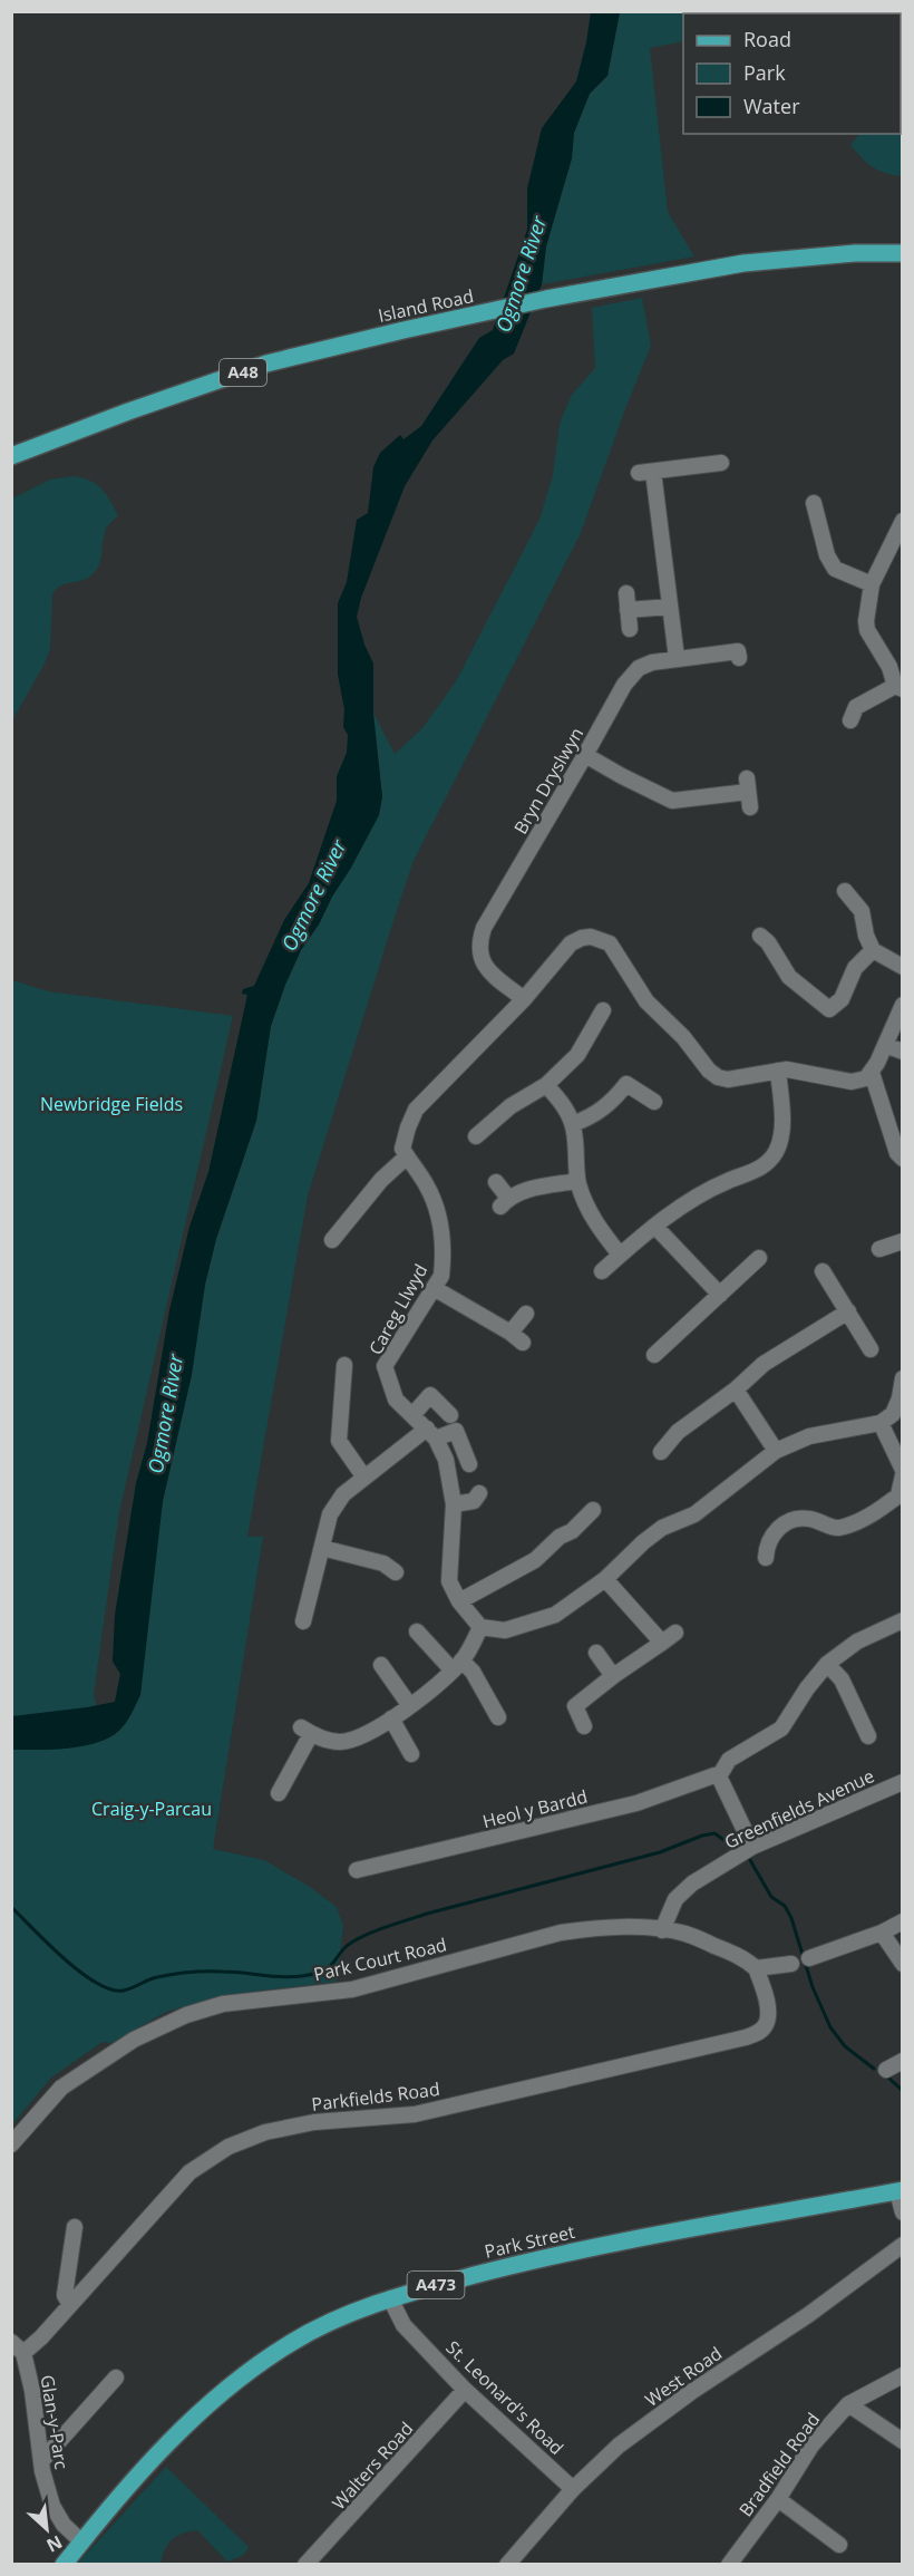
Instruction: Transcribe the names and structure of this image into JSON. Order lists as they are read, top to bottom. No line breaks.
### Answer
{"streets":{"main road":["Island Road","A48","Park Street","A473"],"street":["Bryn Dryslwyn","Careg Llwyd","Heol y Bardd","Greenfields Avenue","Park Court Road","Parkfields Road","West Road","St. Leonard's Road","Glan-y-Parc","Bradfield Road","Walters Road"]},"crossings":[["Greenfields Avenue","Park Court Road"],["Park Court Road","Parkfields Road"],["Parkfields Road","Glan-y-Parc"],["Park Street","St. Leonard's Road"],["Park Street","Glan-y-Parc"],["West Road","St. Leonard's Road"],["St. Leonard's Road","Walters Road"]],"water":["Ogmore River"],"parks":["Newbridge Fields","Craig-y-Parcau"],"legend":["Road","Park","Water"],"north":"bottom right"}
